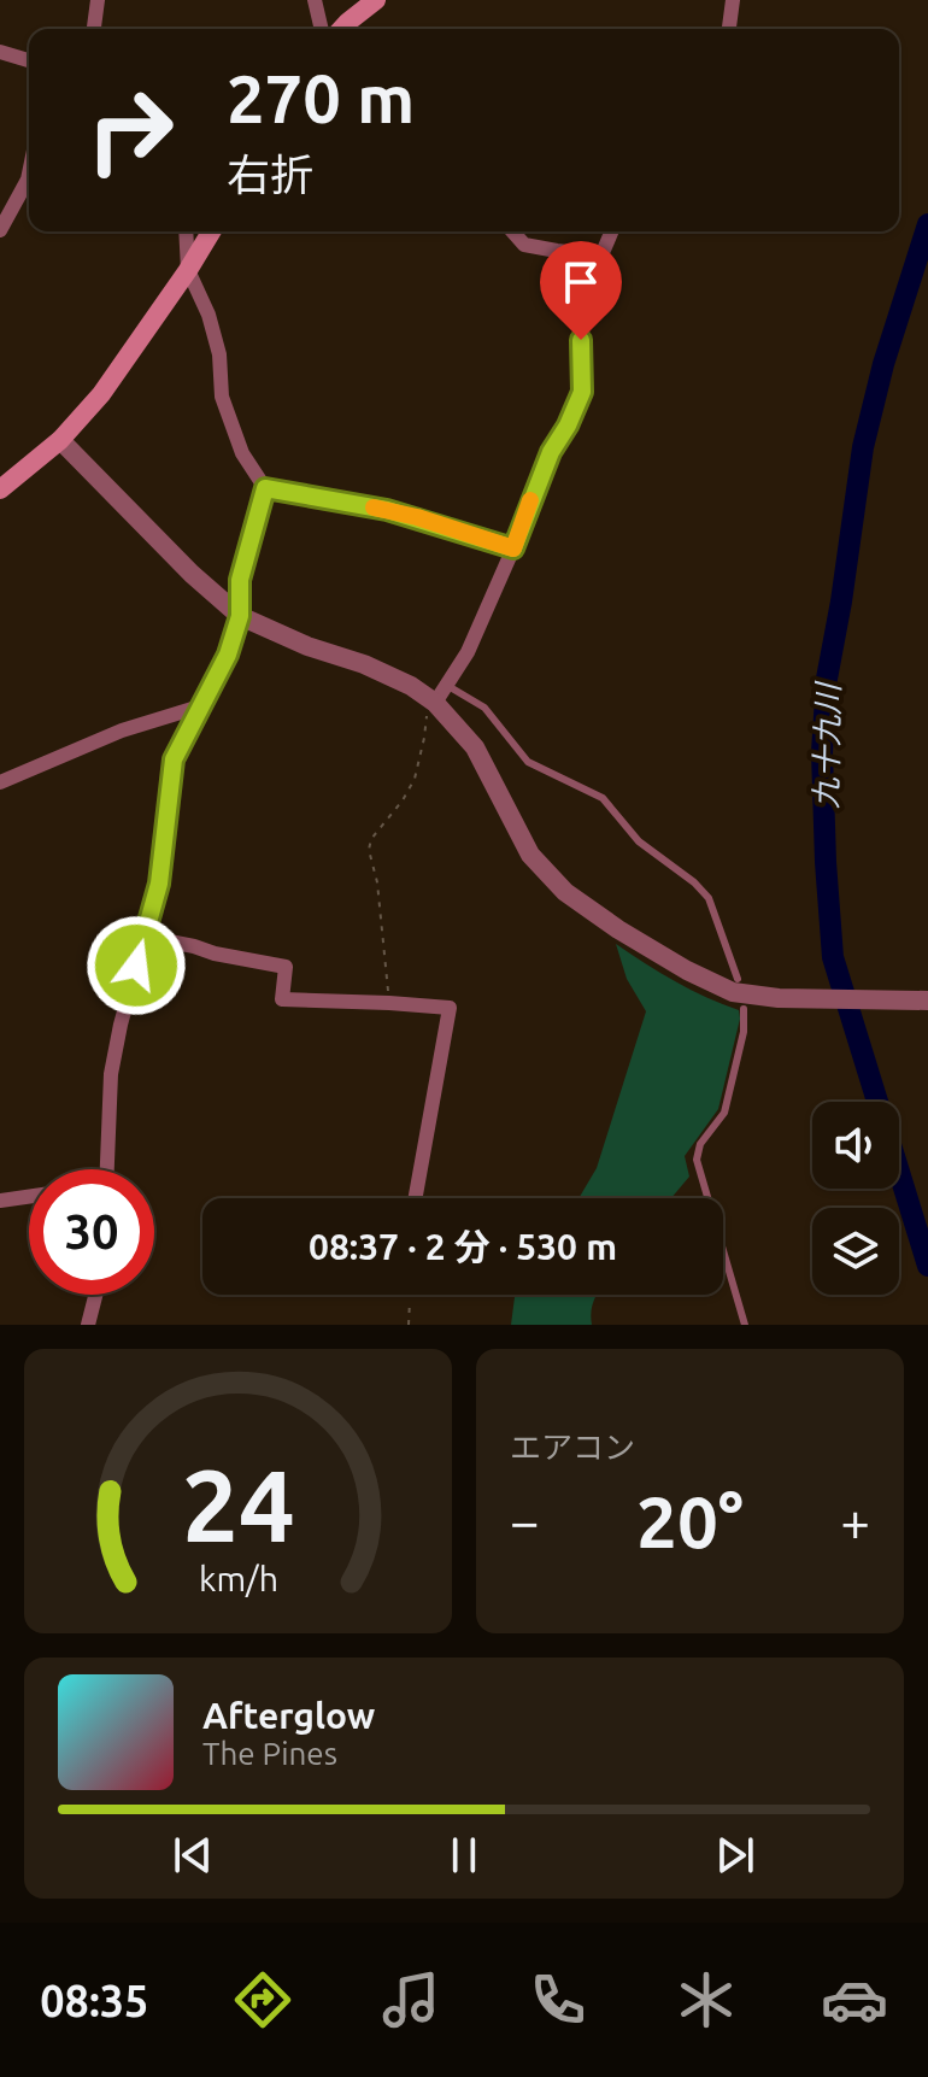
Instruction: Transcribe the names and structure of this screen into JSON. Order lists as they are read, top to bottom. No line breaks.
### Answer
{"water":["九十九川"],"page":{"turn":["270 m","右折"],"limit":"30","trip":"08:37 · 2 分 · 530 m","tile":"エアコン","heat":["−","20°","+"],"song":["Afterglow","The Pines"],"tabs":"08:35","gauge":["24","km/h"]}}
